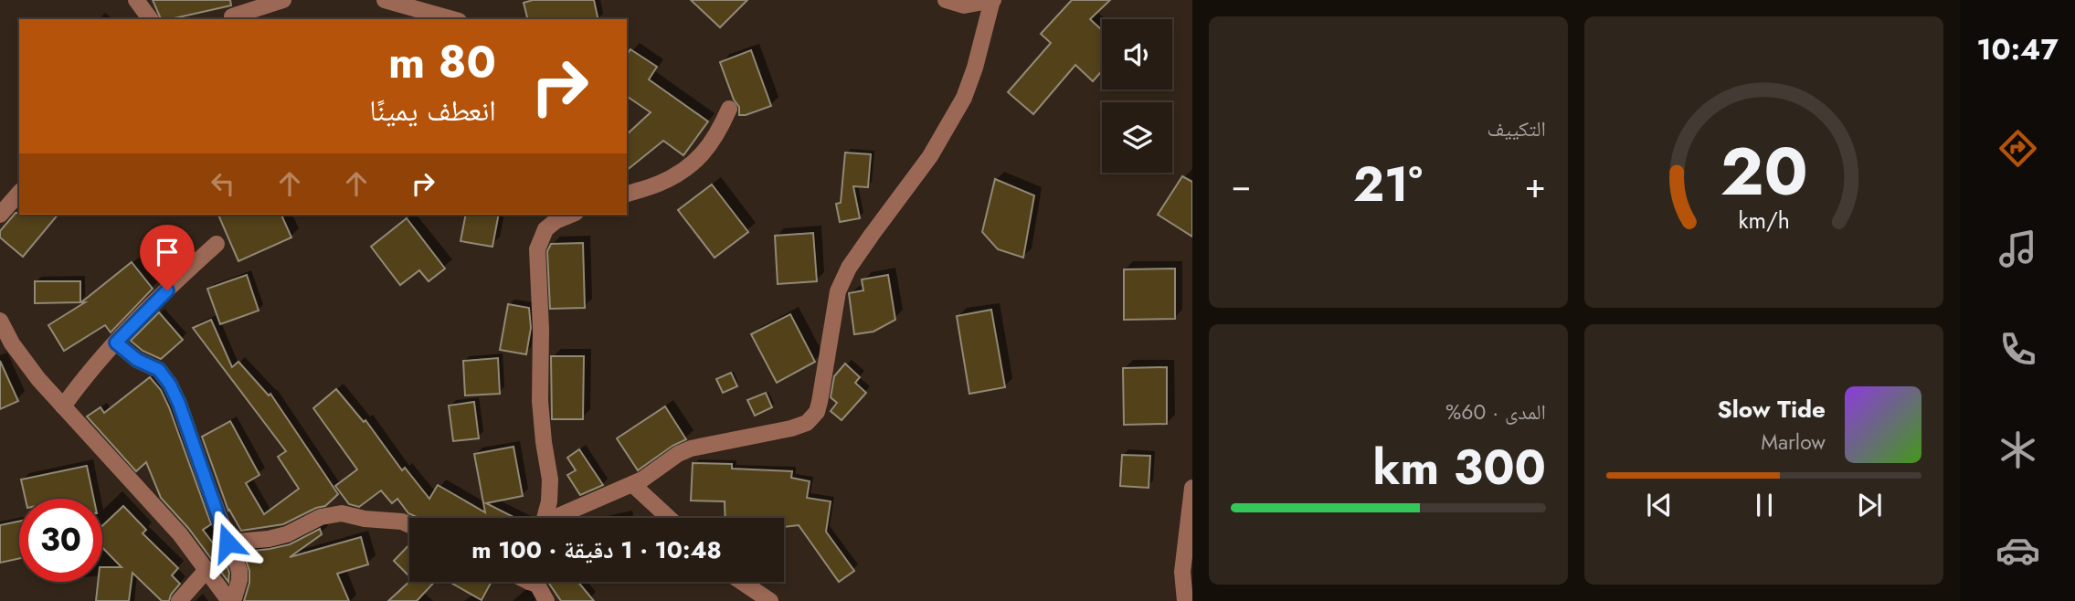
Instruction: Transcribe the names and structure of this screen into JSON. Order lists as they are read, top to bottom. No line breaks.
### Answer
{"page":{"tabs":"10:47","tile":["التكييف",["المدى · 60%","300 km"]],"turn":["80 m","انعطف يمينًا"],"heat":["−","21°","+"],"song":["Slow Tide","Marlow"],"limit":"30","trip":"10:48 · 1 دقيقة · 100 m","gauge":["20","km/h"]}}
